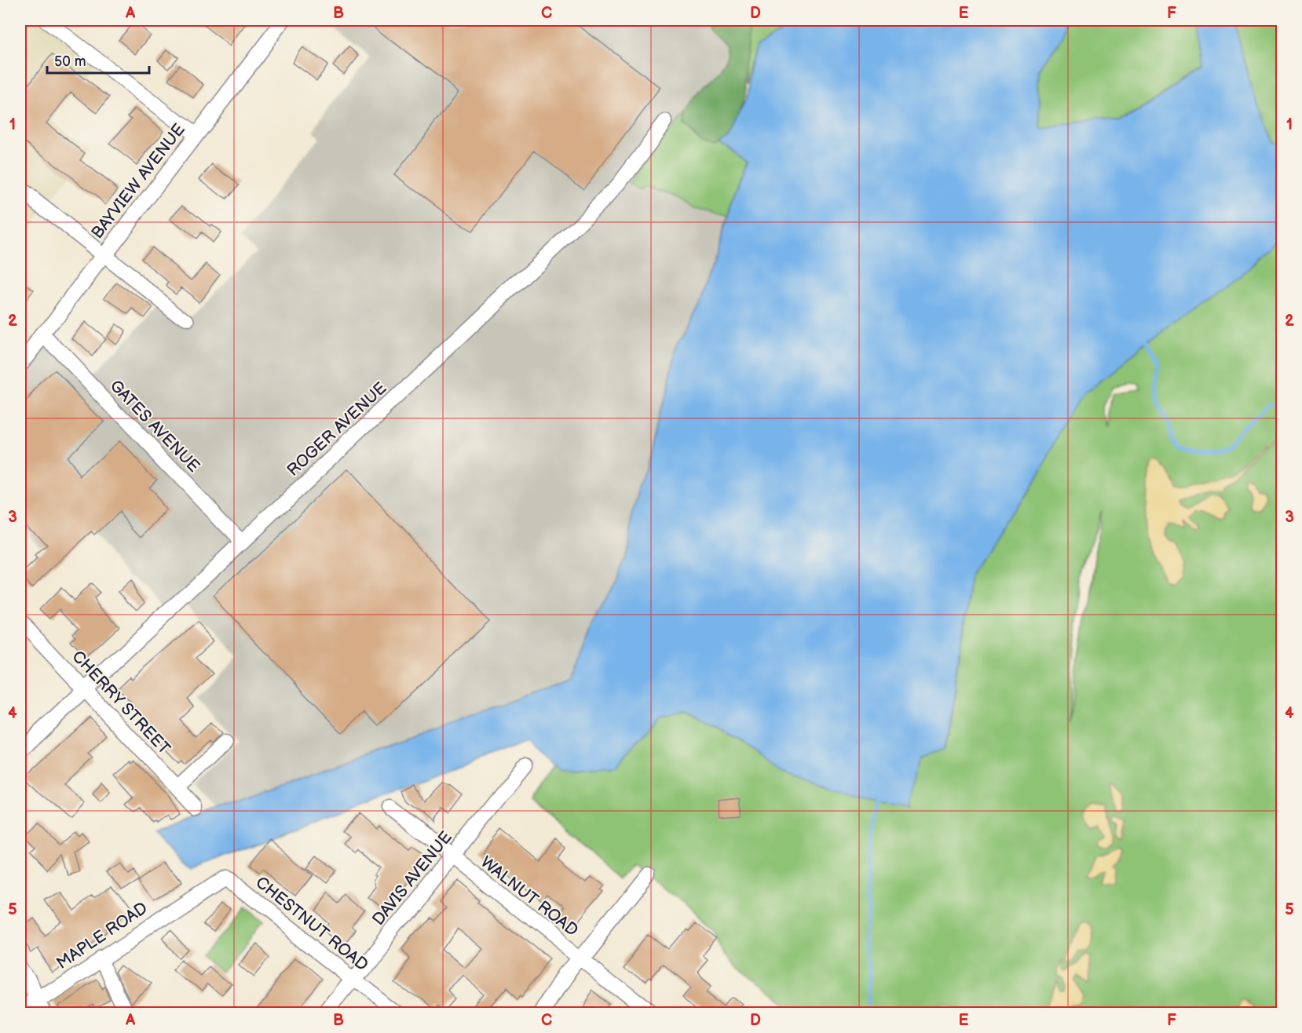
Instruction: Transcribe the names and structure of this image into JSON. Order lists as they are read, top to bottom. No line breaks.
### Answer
{"streets":{"street":["BAYVIEW AVENUE","GATES AVENUE","ROGER AVENUE","CHERRY STREET","DAVIS AVENUE","WALNUT ROAD","CHESTNUT ROAD","MAPLE ROAD"]},"crossings":[["BAYVIEW AVENUE","GATES AVENUE"],["GATES AVENUE","ROGER AVENUE"],["ROGER AVENUE","CHERRY STREET"],["DAVIS AVENUE","WALNUT ROAD"],["DAVIS AVENUE","CHESTNUT ROAD"],["CHESTNUT ROAD","MAPLE ROAD"]],"scale_bar":"50 m","grid":{"columns":["A","B","C","D","E","F"],"rows":["1","2","3","4","5"]}}
